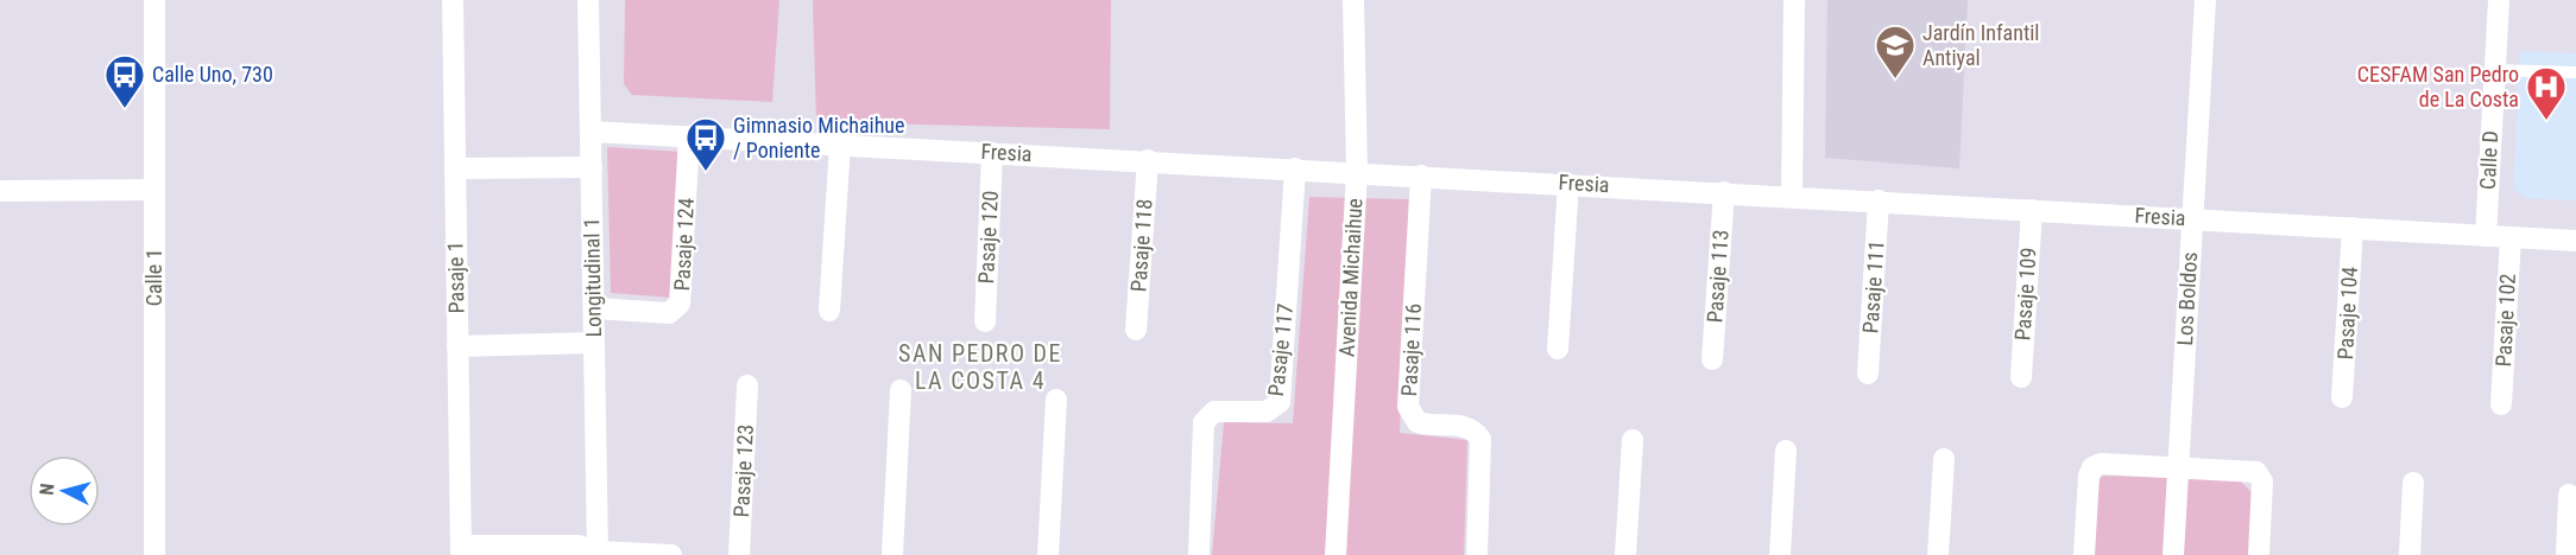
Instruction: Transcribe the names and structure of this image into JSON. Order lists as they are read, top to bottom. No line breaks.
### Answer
{"streets":{"street":["Fresia","Calle D","Pasaje 120","Pasaje 124","Pasaje 118","Pasaje 113","Calle 1","Pasaje 1","Longitudinal 1","Avenida Michaihue","Pasaje 111","Pasaje 109","Los Boldos","Pasaje 104","Pasaje 102","Pasaje 117","Pasaje 116","Pasaje 123"]},"crossings":[["Fresia","Calle D"],["Fresia","Pasaje 120"],["Fresia","Pasaje 124"],["Fresia","Pasaje 118"],["Fresia","Pasaje 113"],["Fresia","Longitudinal 1"],["Fresia","Avenida Michaihue"],["Fresia","Pasaje 111"],["Fresia","Pasaje 109"],["Fresia","Los Boldos"],["Fresia","Pasaje 104"],["Fresia","Pasaje 102"],["Fresia","Pasaje 117"],["Fresia","Pasaje 116"],["Pasaje 124","Longitudinal 1"]],"districts":["SAN PEDRO DE LA COSTA 4"],"places":{"school or university":["Jardín Infantil Antiyal"],"bus stop":["Calle Uno, 730","Gimnasio Michaihue / Poniente"],"hospital":["CESFAM San Pedro de La Costa"]},"north":"left"}
